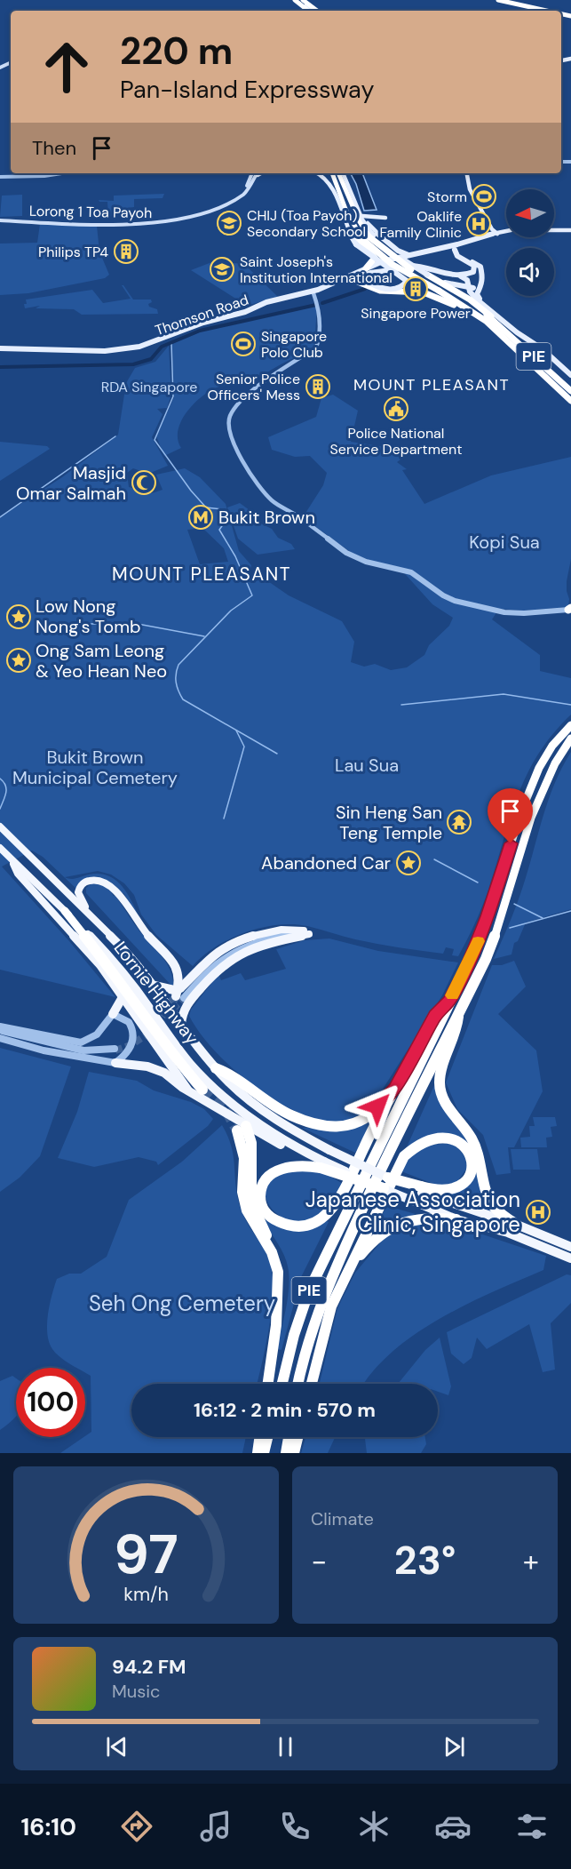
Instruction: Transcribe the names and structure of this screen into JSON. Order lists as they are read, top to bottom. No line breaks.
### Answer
{"streets":{"highway":["PIE","Lornie Highway"],"main road":["Lorong 1 Toa Payoh","Thomson Road"]},"districts":["MOUNT PLEASANT","MOUNT PLEASANT"],"parks":["RDA Singapore","Kopi Sua","Bukit Brown Municipal Cemetery","Lau Sua","Seh Ong Cemetery"],"places":{"sports":["Storm","Singapore Polo Club"],"school or university":["CHIJ (Toa Payoh) Secondary School","Saint Joseph's Institution International"],"hospital":["Oaklife Family Clinic","Japanese Association Clinic, Singapore"],"building":["Philips TP4","Singapore Power","Senior Police Officers' Mess"],"public building":["Police National Service Department"],"mosque":["Masjid Omar Salmah"],"metro station":["Bukit Brown"],"place":["Low Nong Nong's Tomb","Ong Sam Leong & Yeo Hean Neo","Abandoned Car"],"temple":["Sin Heng San Teng Temple"]},"north":"left","page":{"turn":["220 m","Pan-Island Expressway"],"then":"Then","limit":"100","trip":"16:12 · 2 min · 570 m","tile":"Climate","heat":["−","23°","+"],"song":["94.2 FM","Music"],"tabs":"16:10","gauge":["97","km/h"]}}
